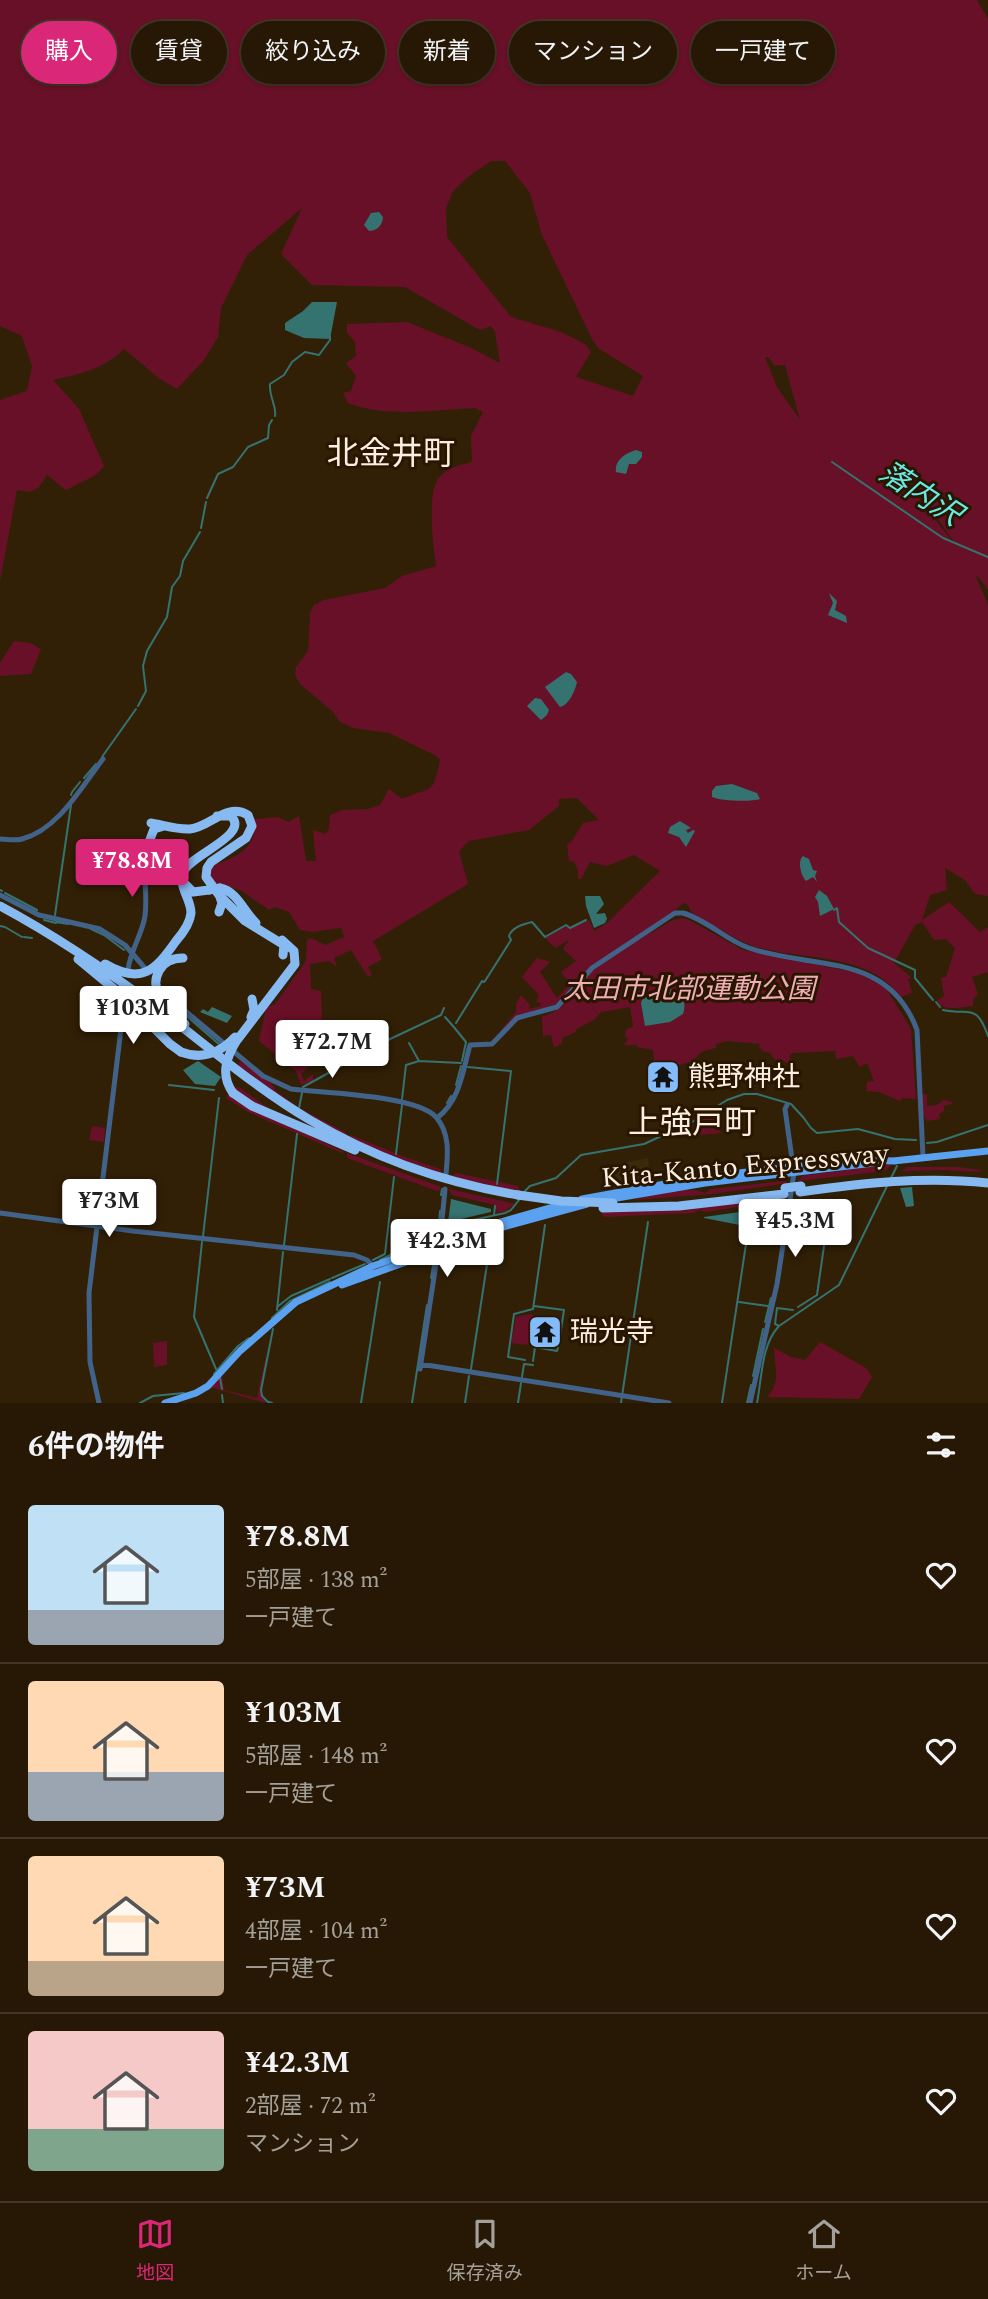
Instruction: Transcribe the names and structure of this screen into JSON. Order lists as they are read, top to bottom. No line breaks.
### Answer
{"streets":{"highway":["Kita-Kanto Expressway"]},"districts":["北金井町","上強戸町"],"water":["落内沢"],"parks":["太田市北部運動公園"],"places":{"temple":["熊野神社","瑞光寺"]},"page":{"chip":["購入","賃貸","絞り込み","新着","マンション","一戸建て"],"price":["¥78.8M","¥103M","¥72.7M","¥73M","¥45.3M","¥42.3M"],"heading":"6件の物件","list":[{"name":"¥78.8M","note":"5部屋 · 138 m² · 一戸建て"},{"name":"¥103M","note":"5部屋 · 148 m² · 一戸建て"},{"name":"¥73M","note":"4部屋 · 104 m² · 一戸建て"},{"name":"¥42.3M","note":"2部屋 · 72 m² · マンション"}],"tabs":["地図","保存済み","ホーム"]}}
